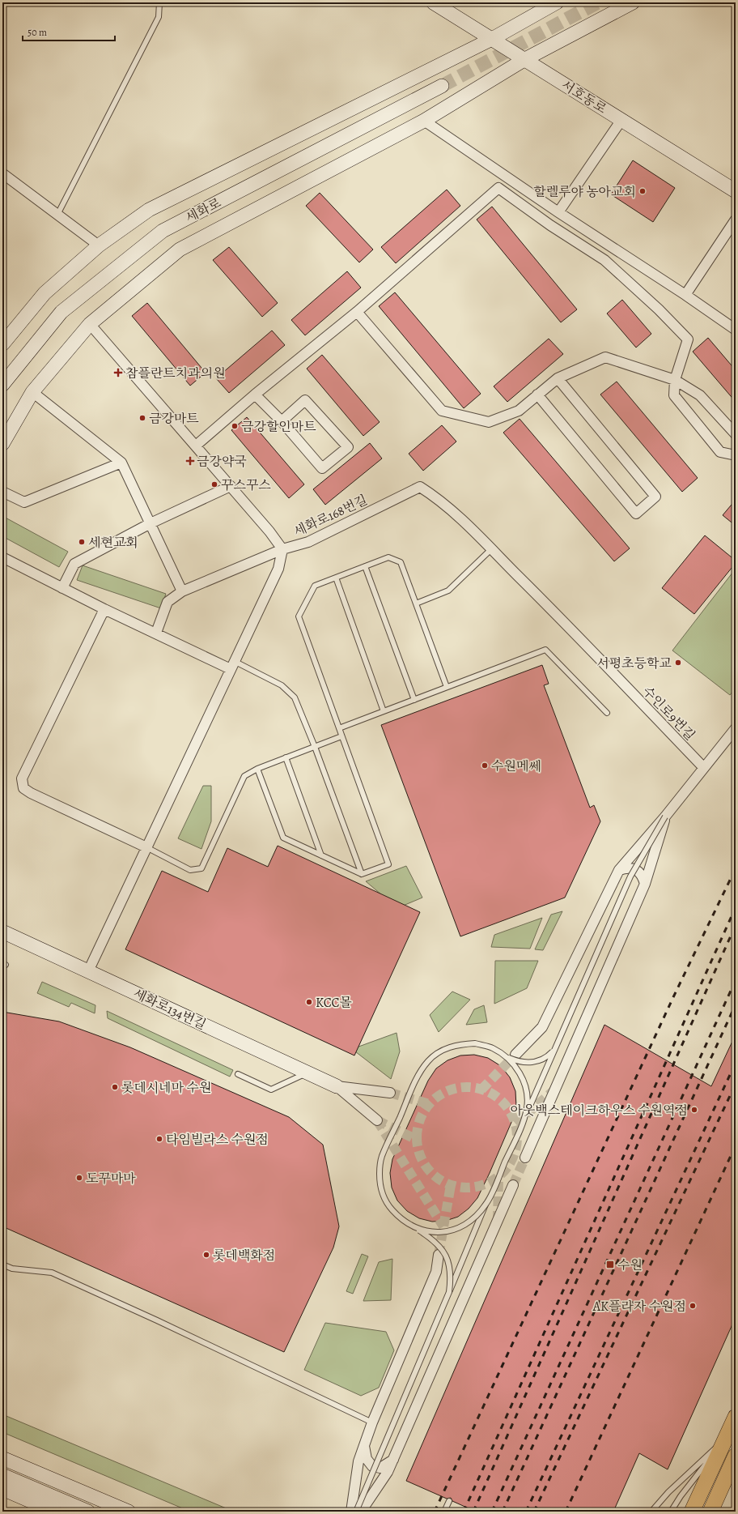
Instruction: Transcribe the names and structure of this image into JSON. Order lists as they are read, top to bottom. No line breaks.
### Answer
{"streets":{"main road":["서호동로","세화로","세화로134번길"],"street":["세화로168번길","수인로9번길"]},"crossings":[["세화로168번길","수인로9번길"]],"places":{"other":["할렐루야 농아교회","금강마트","금강할인마트","꾸스꾸스","세현교회","서평초등학교","수원메쎄","KCC몰","롯데시네마 수원","아웃백스테이크하우스 수원역점","타임빌라스 수원점","도꾸마마","롯데백화점","AK플라자 수원점"],"health":["참플란트치과의원","금강약국"],"transit":["수원"]},"scale_bar":"50 m"}
